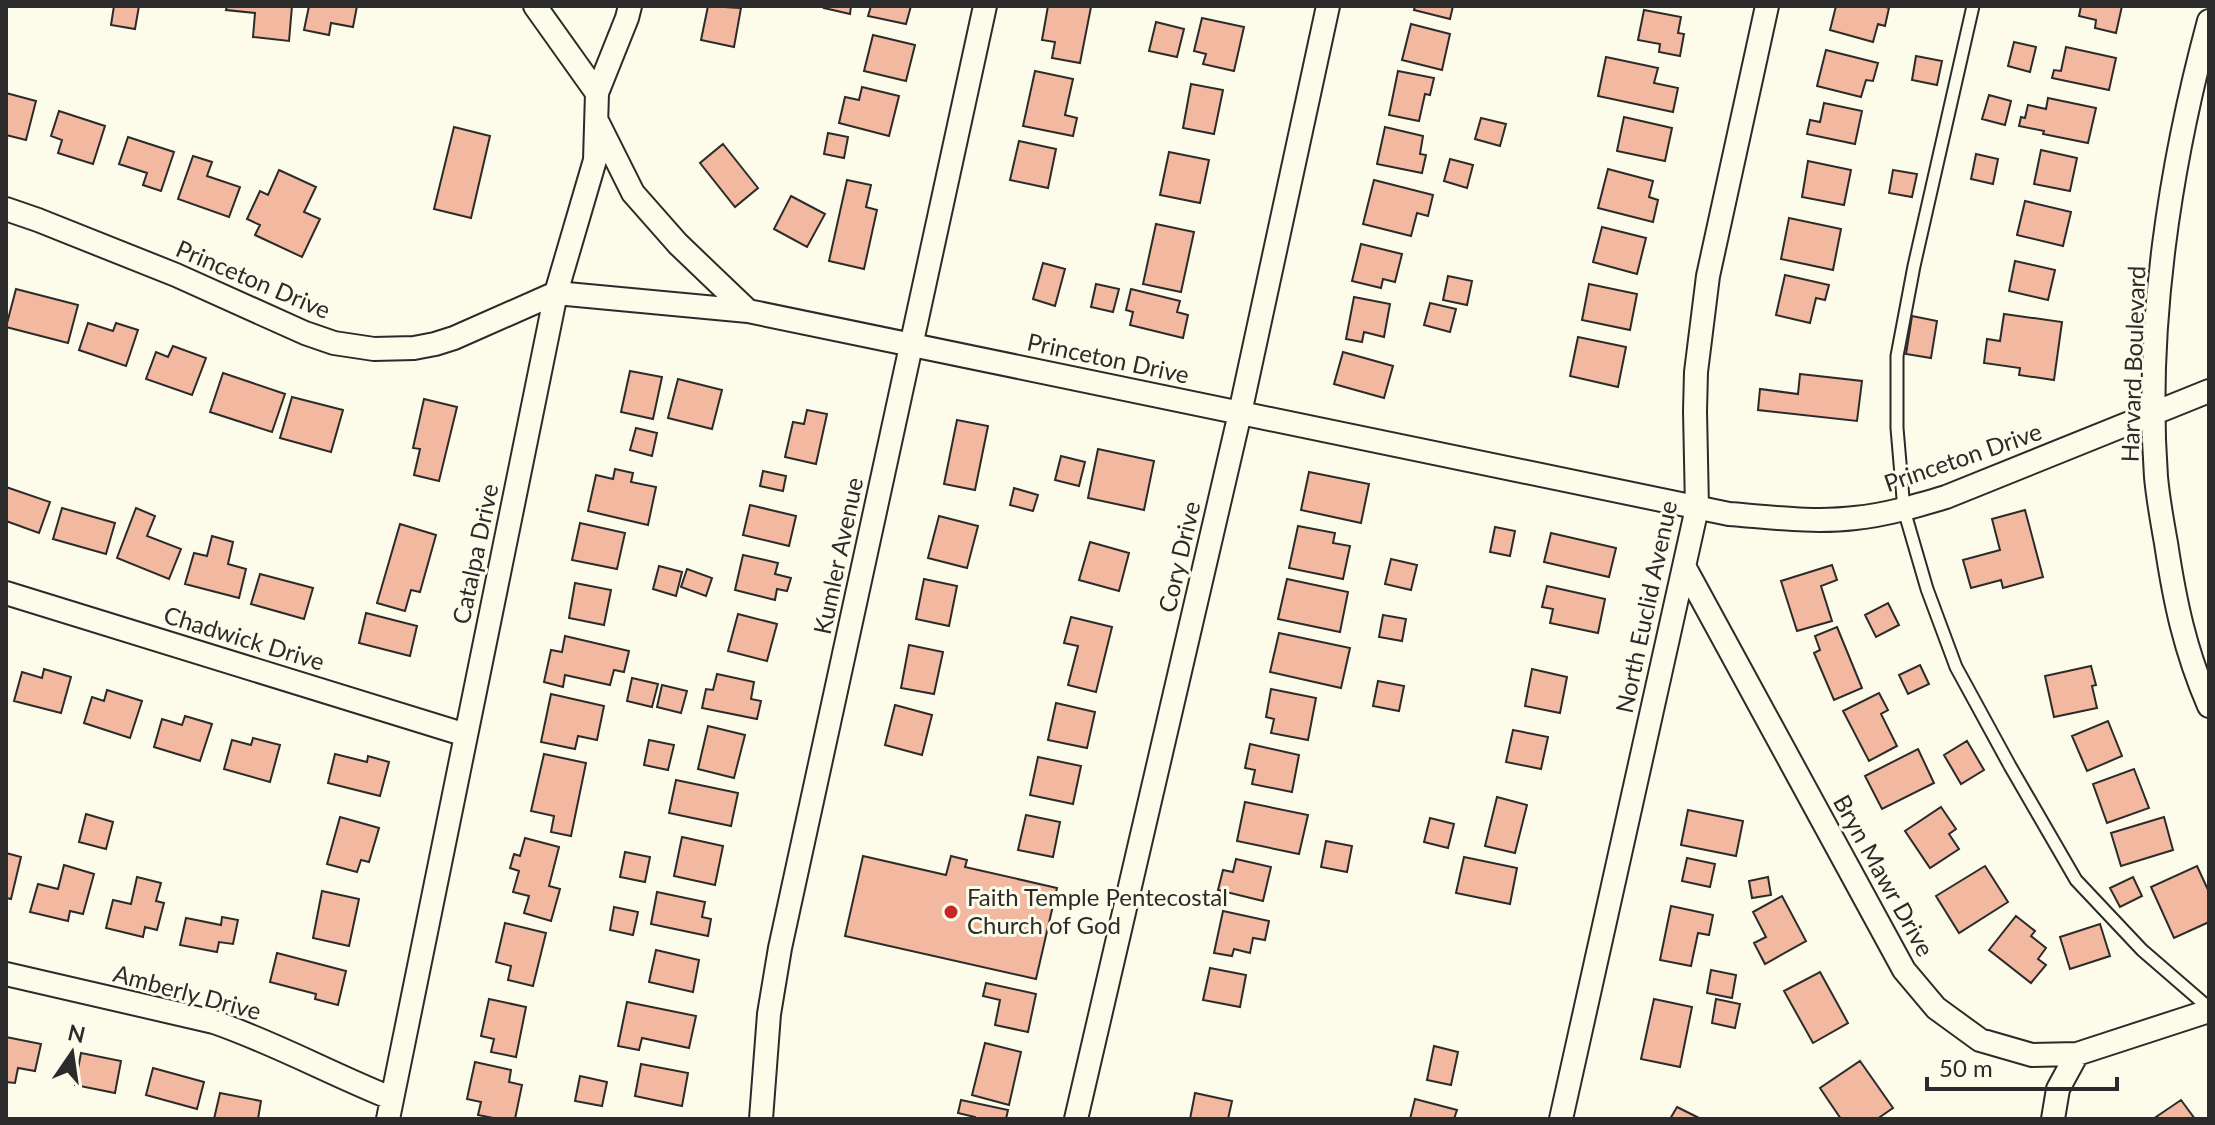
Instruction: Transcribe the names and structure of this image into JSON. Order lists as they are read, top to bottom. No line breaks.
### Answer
{"streets":{"street":["Princeton Drive","Harvard Boulevard","Catalpa Drive","Kumler Avenue","Cory Drive","North Euclid Avenue","Chadwick Drive","Bryn Mawr Drive","Amberly Drive"]},"crossings":[["Princeton Drive","Harvard Boulevard"],["Princeton Drive","Catalpa Drive"],["Princeton Drive","Kumler Avenue"],["Princeton Drive","Cory Drive"],["Princeton Drive","North Euclid Avenue"],["Catalpa Drive","Chadwick Drive"],["Catalpa Drive","Amberly Drive"],["North Euclid Avenue","Bryn Mawr Drive"]],"places":["Faith Temple Pentecostal Church of God"],"scale_bar":"50 m","north":"top"}
